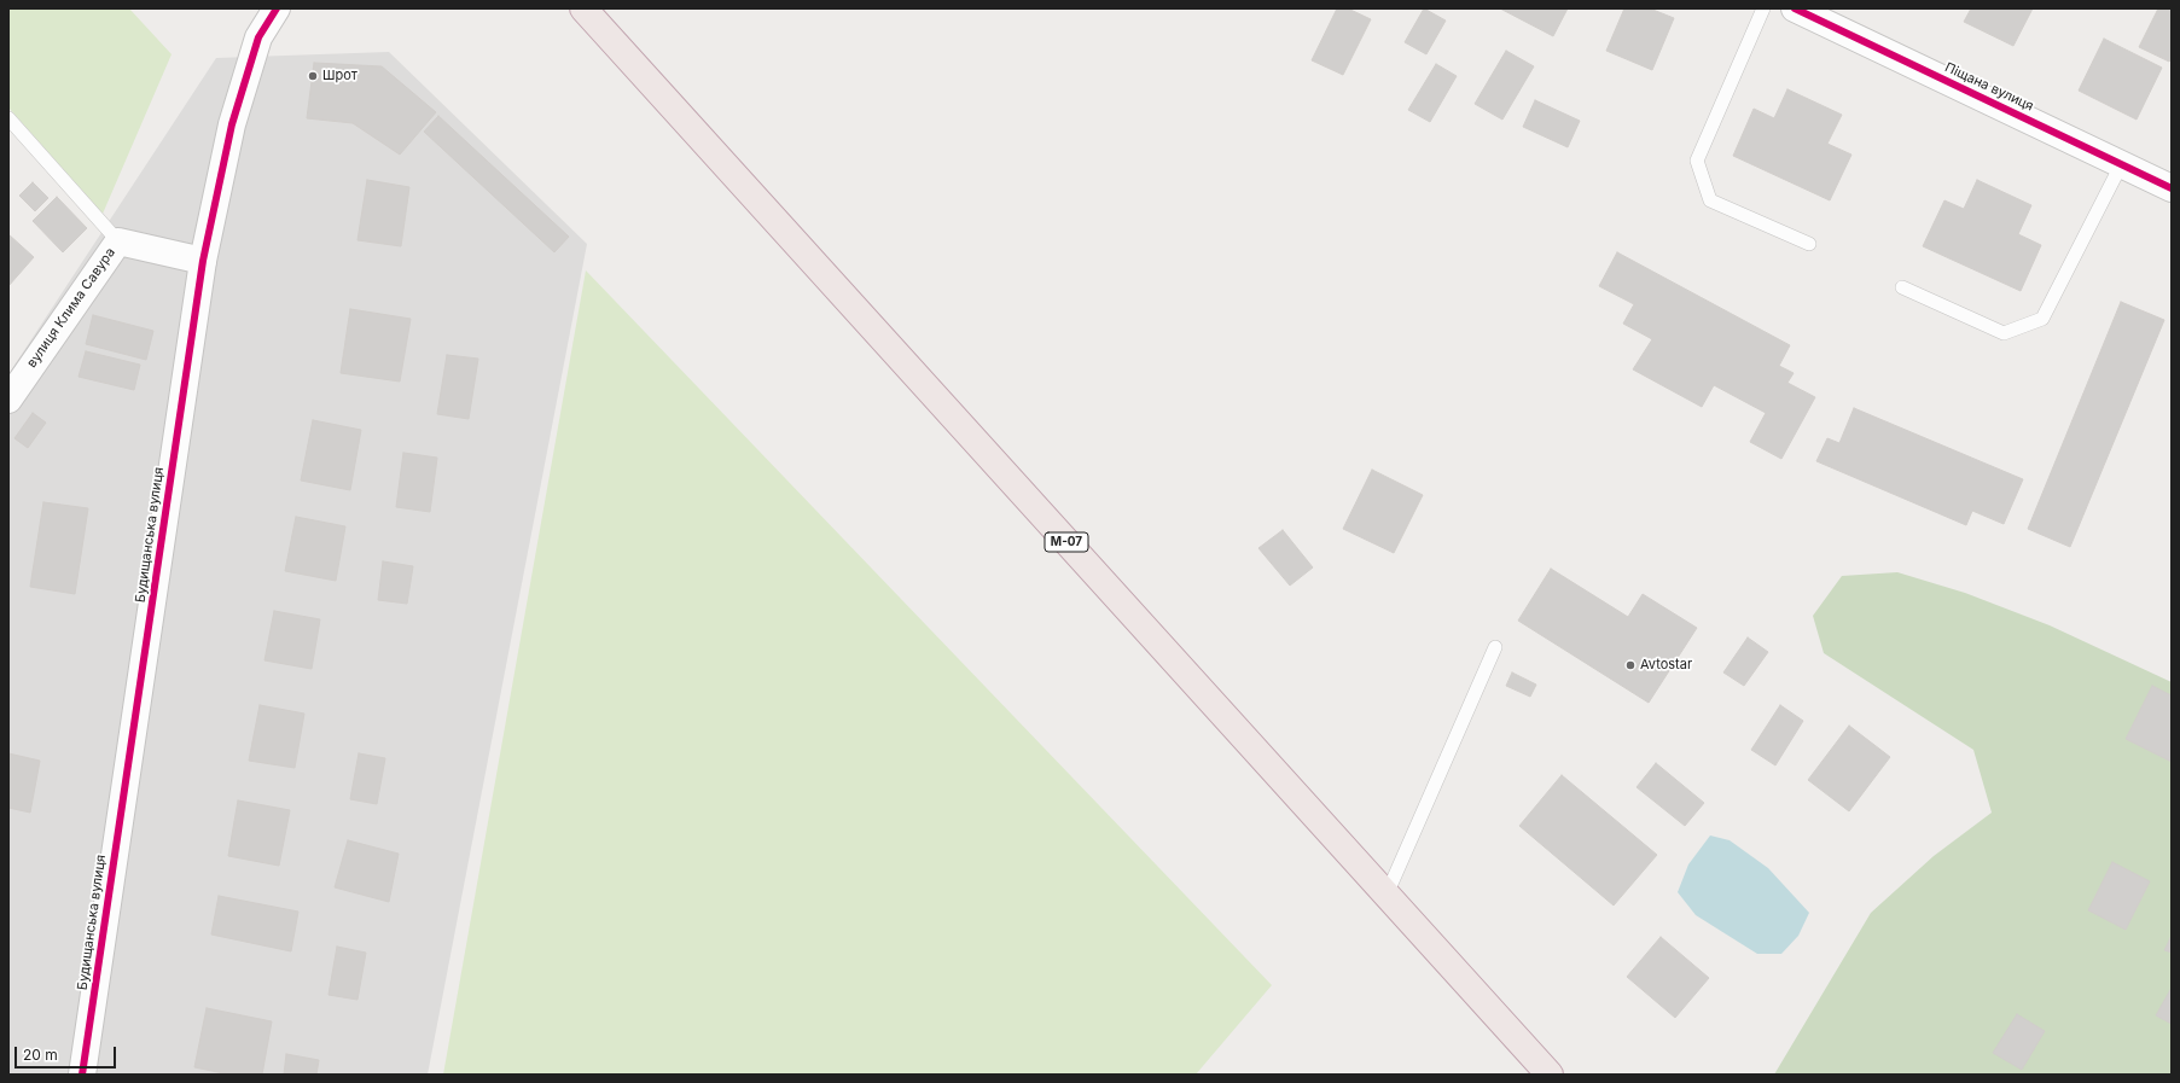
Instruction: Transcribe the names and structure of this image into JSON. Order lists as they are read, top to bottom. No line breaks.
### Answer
{"streets":{"highway":["М-07"],"street":["Піщана вулиця","вулиця Клима Савура","Будищанська вулиця"]},"crossings":[["вулиця Клима Савура","Будищанська вулиця"]],"places":["Шрот","Avtostar"],"scale_bar":"20 m"}
